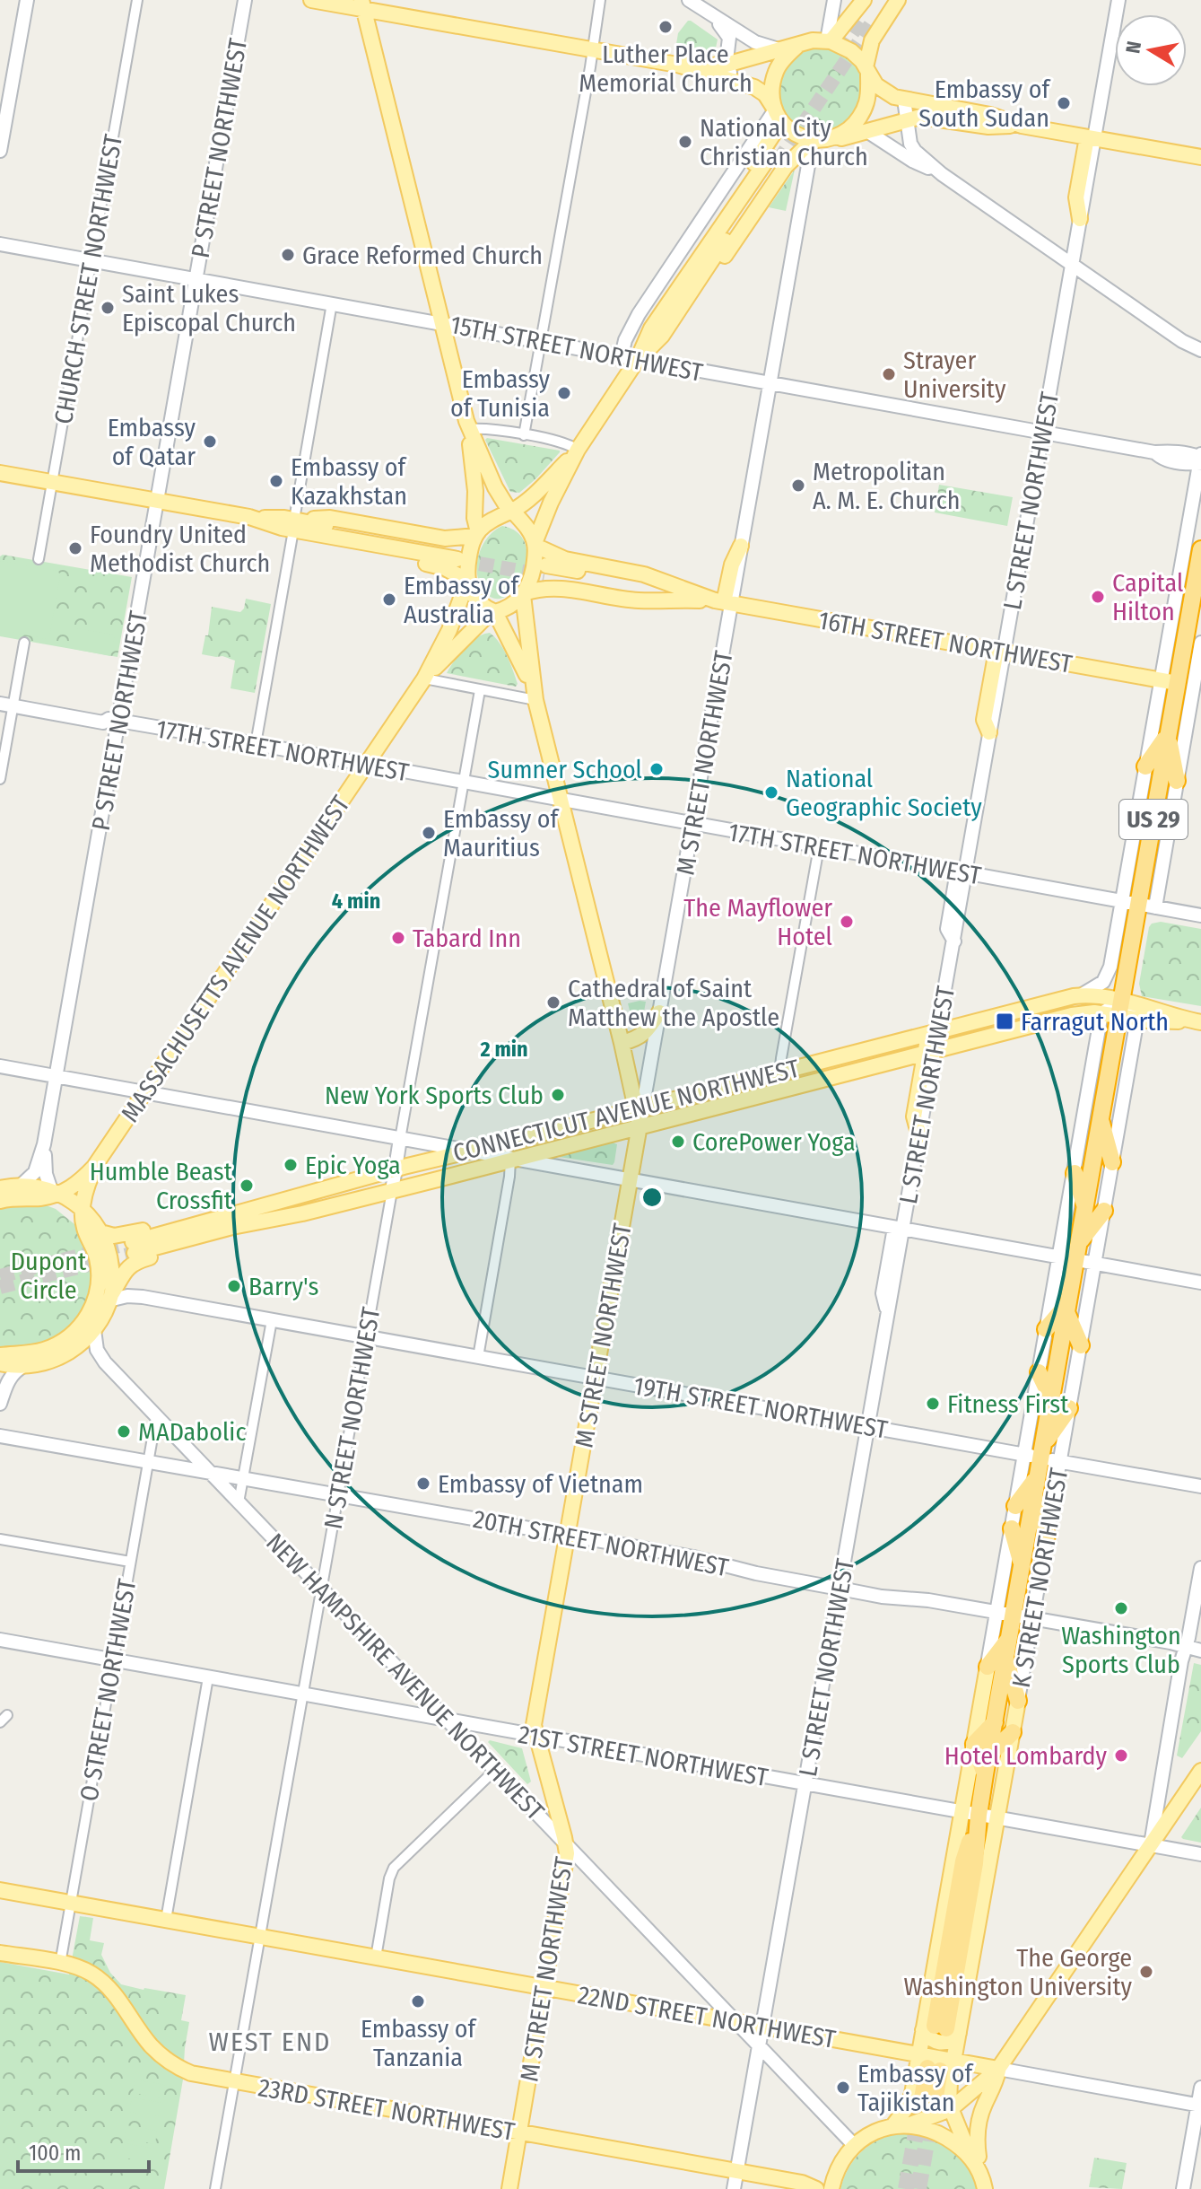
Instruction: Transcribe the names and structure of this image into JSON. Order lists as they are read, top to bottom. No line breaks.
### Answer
{"streets":{"highway":["US 29","K STREET NORTHWEST"],"main road":["P STREET NORTHWEST","15TH STREET NORTHWEST","L STREET NORTHWEST","16TH STREET NORTHWEST","17TH STREET NORTHWEST","M STREET NORTHWEST","MASSACHUSETTS AVENUE NORTHWEST","CONNECTICUT AVENUE NORTHWEST","19TH STREET NORTHWEST","N STREET NORTHWEST","20TH STREET NORTHWEST","NEW HAMPSHIRE AVENUE NORTHWEST","21ST STREET NORTHWEST","22ND STREET NORTHWEST","23RD STREET NORTHWEST"],"street":["CHURCH STREET NORTHWEST","O STREET NORTHWEST"]},"crossings":[["P STREET NORTHWEST","15TH STREET NORTHWEST"],["P STREET NORTHWEST","17TH STREET NORTHWEST"],["P STREET NORTHWEST","MASSACHUSETTS AVENUE NORTHWEST"],["CHURCH STREET NORTHWEST","15TH STREET NORTHWEST"],["15TH STREET NORTHWEST","L STREET NORTHWEST"],["15TH STREET NORTHWEST","K STREET NORTHWEST"],["L STREET NORTHWEST","16TH STREET NORTHWEST"],["L STREET NORTHWEST","17TH STREET NORTHWEST"],["L STREET NORTHWEST","CONNECTICUT AVENUE NORTHWEST"],["L STREET NORTHWEST","19TH STREET NORTHWEST"],["L STREET NORTHWEST","20TH STREET NORTHWEST"],["L STREET NORTHWEST","NEW HAMPSHIRE AVENUE NORTHWEST"],["L STREET NORTHWEST","21ST STREET NORTHWEST"],["L STREET NORTHWEST","22ND STREET NORTHWEST"],["L STREET NORTHWEST","23RD STREET NORTHWEST"],["16TH STREET NORTHWEST","M STREET NORTHWEST"],["16TH STREET NORTHWEST","MASSACHUSETTS AVENUE NORTHWEST"],["16TH STREET NORTHWEST","K STREET NORTHWEST"],["17TH STREET NORTHWEST","M STREET NORTHWEST"],["17TH STREET NORTHWEST","MASSACHUSETTS AVENUE NORTHWEST"],["17TH STREET NORTHWEST","N STREET NORTHWEST"],["17TH STREET NORTHWEST","K STREET NORTHWEST"],["M STREET NORTHWEST","CONNECTICUT AVENUE NORTHWEST"],["M STREET NORTHWEST","19TH STREET NORTHWEST"],["M STREET NORTHWEST","20TH STREET NORTHWEST"],["M STREET NORTHWEST","NEW HAMPSHIRE AVENUE NORTHWEST"],["M STREET NORTHWEST","21ST STREET NORTHWEST"],["M STREET NORTHWEST","22ND STREET NORTHWEST"],["M STREET NORTHWEST","23RD STREET NORTHWEST"],["CONNECTICUT AVENUE NORTHWEST","N STREET NORTHWEST"],["CONNECTICUT AVENUE NORTHWEST","K STREET NORTHWEST"],["19TH STREET NORTHWEST","N STREET NORTHWEST"],["19TH STREET NORTHWEST","K STREET NORTHWEST"],["N STREET NORTHWEST","20TH STREET NORTHWEST"],["N STREET NORTHWEST","NEW HAMPSHIRE AVENUE NORTHWEST"],["N STREET NORTHWEST","21ST STREET NORTHWEST"],["N STREET NORTHWEST","22ND STREET NORTHWEST"],["N STREET NORTHWEST","23RD STREET NORTHWEST"],["20TH STREET NORTHWEST","K STREET NORTHWEST"],["20TH STREET NORTHWEST","NEW HAMPSHIRE AVENUE NORTHWEST"],["20TH STREET NORTHWEST","O STREET NORTHWEST"],["K STREET NORTHWEST","21ST STREET NORTHWEST"],["K STREET NORTHWEST","22ND STREET NORTHWEST"],["NEW HAMPSHIRE AVENUE NORTHWEST","O STREET NORTHWEST"],["NEW HAMPSHIRE AVENUE NORTHWEST","21ST STREET NORTHWEST"],["NEW HAMPSHIRE AVENUE NORTHWEST","22ND STREET NORTHWEST"],["O STREET NORTHWEST","21ST STREET NORTHWEST"],["O STREET NORTHWEST","22ND STREET NORTHWEST"],["O STREET NORTHWEST","23RD STREET NORTHWEST"]],"districts":["WEST END"],"parks":["Dupont Circle"],"places":{"other":["Luther Place Memorial Church","Embassy of South Sudan","National City Christian Church","Grace Reformed Church","Saint Lukes Episcopal Church","Strayer University","Embassy of Tunisia","Embassy of Qatar","Embassy of Kazakhstan","Metropolitan A. M. E. Church","Foundry United Methodist Church","Capital Hilton","Embassy of Australia","Sumner School","National Geographic Society","Embassy of Mauritius","The Mayflower Hotel","Tabard Inn","Cathedral of Saint Matthew the Apostle","New York Sports Club","CorePower Yoga","Epic Yoga","Humble Beast Crossfit","Barry's","Fitness First","MADabolic","Embassy of Vietnam","Washington Sports Club","Hotel Lombardy","The George Washington University","Embassy of Tanzania","Embassy of Tajikistan"],"transit":["Farragut North"]},"scale_bar":"100 m","north":"left","rings":["4 min","2 min"]}
